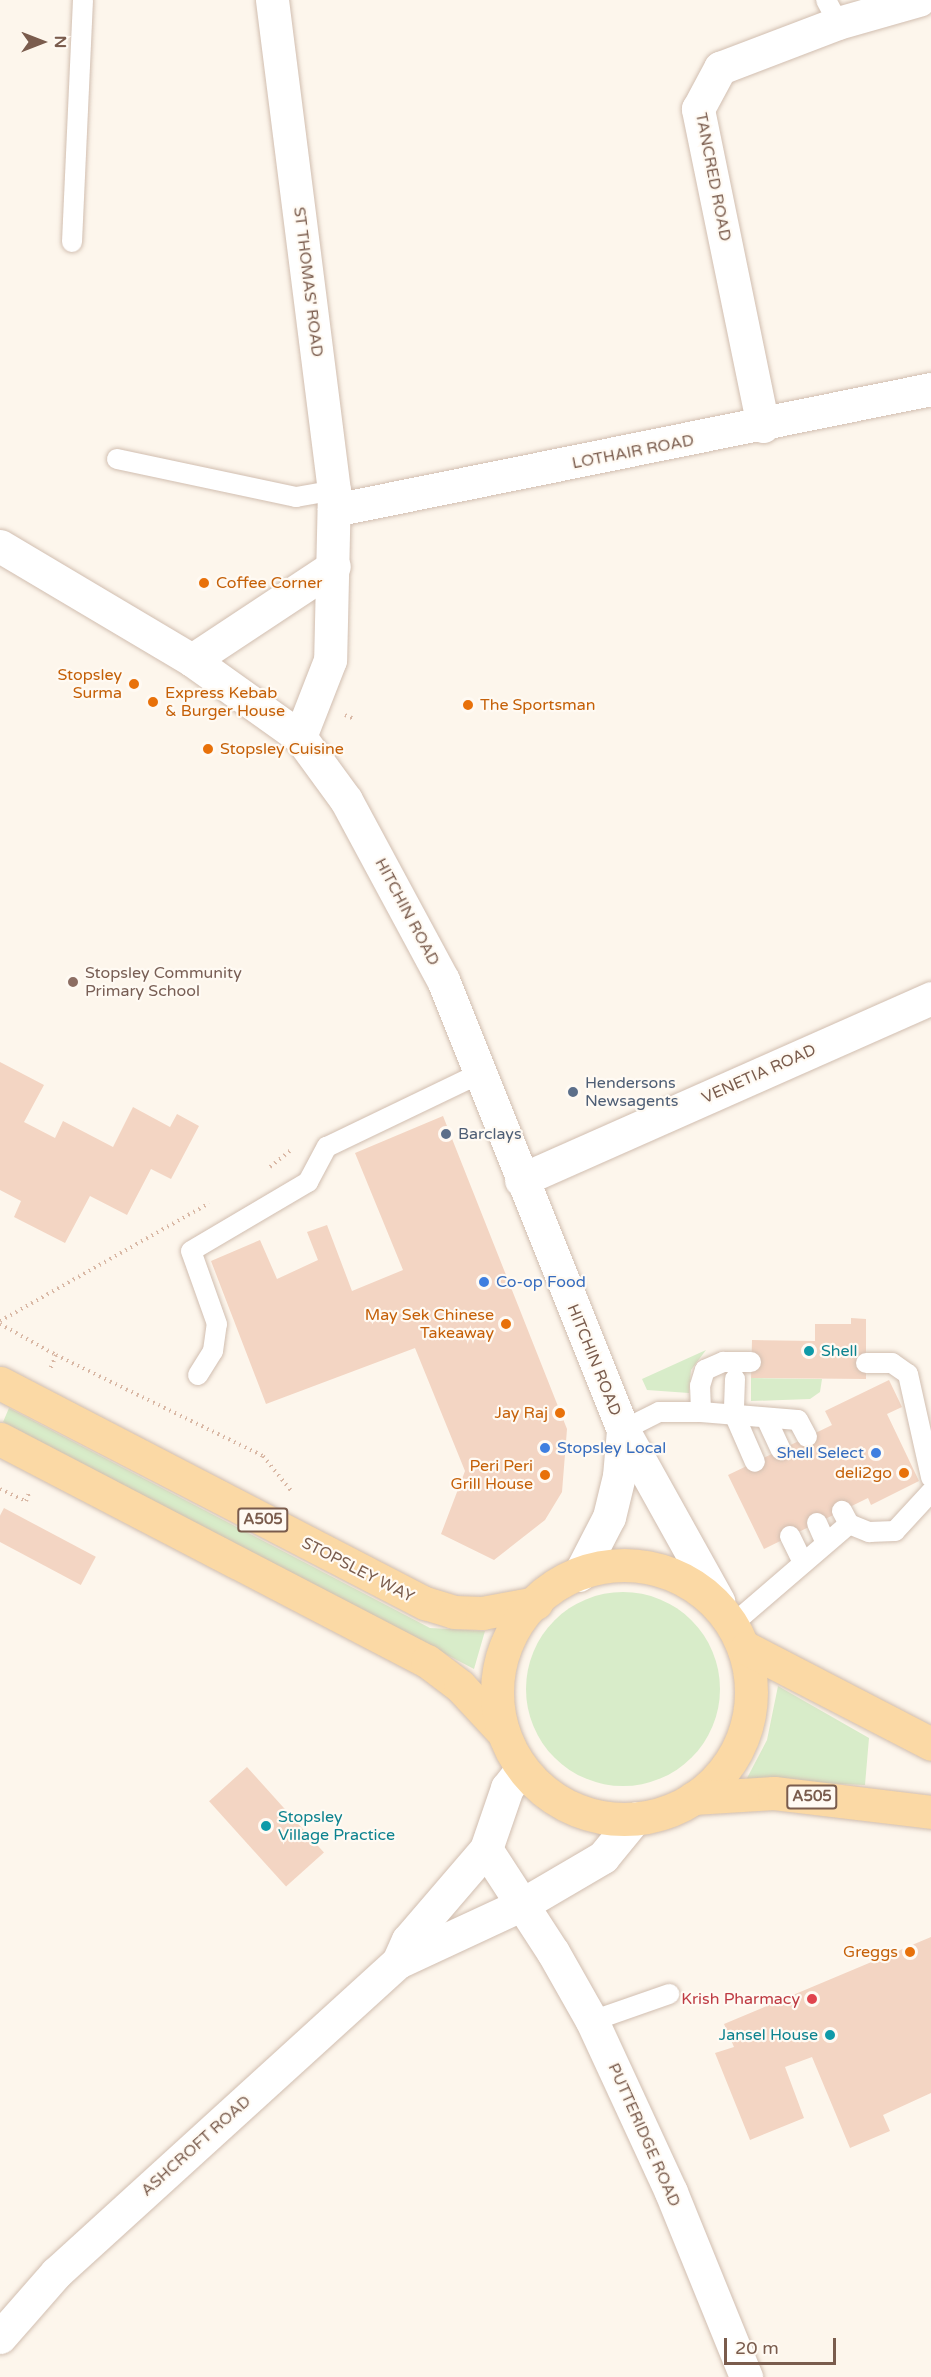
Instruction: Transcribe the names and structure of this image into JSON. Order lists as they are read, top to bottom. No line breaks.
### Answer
{"streets":{"main road":["A505","STOPSLEY WAY"],"street":["TANCRED ROAD","ST THOMAS' ROAD","LOTHAIR ROAD","HITCHIN ROAD","VENETIA ROAD","PUTTERIDGE ROAD","ASHCROFT ROAD"]},"crossings":[["TANCRED ROAD","LOTHAIR ROAD"],["ST THOMAS' ROAD","LOTHAIR ROAD"],["ST THOMAS' ROAD","HITCHIN ROAD"],["HITCHIN ROAD","VENETIA ROAD"],["HITCHIN ROAD","A505"],["A505","STOPSLEY WAY"],["A505","ASHCROFT ROAD"],["PUTTERIDGE ROAD","ASHCROFT ROAD"]],"places":["Coffee Corner","Stopsley Surma","Express Kebab & Burger House","The Sportsman","Stopsley Cuisine","Stopsley Community Primary School","Hendersons Newsagents","Barclays","Co-op Food","May Sek Chinese Takeaway","Shell","Jay Raj","Stopsley Local","Shell Select","deli2go","Peri Peri Grill House","Stopsley Village Practice","Greggs","Krish Pharmacy","Jansel House"],"scale_bar":"20 m","north":"right"}
